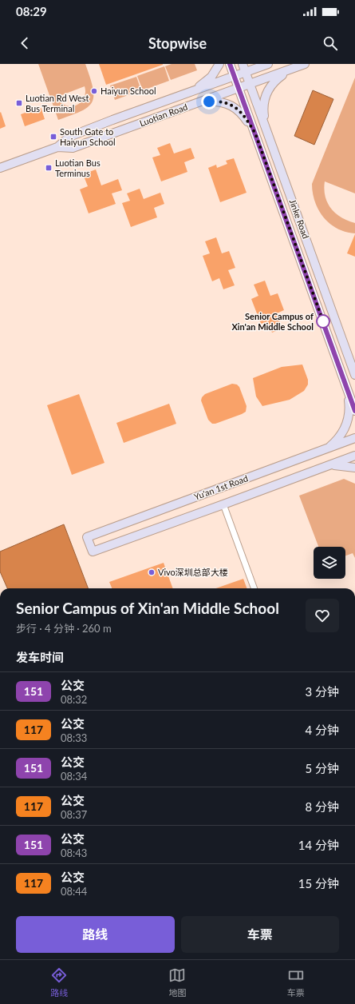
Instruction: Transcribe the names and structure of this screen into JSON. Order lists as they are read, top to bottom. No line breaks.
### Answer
{"streets":{"main road":["Luotian Road","Jinke Road","Yu'an 1st Road"]},"crossings":[["Luotian Road","Jinke Road"]],"places":{"other":["Haiyun School","Senior Campus of Xin'an Middle School","Vivo深圳总部大楼"],"transit":["Luotian Rd West Bus Terminal","South Gate to Haiyun School","Luotian Bus Terminus"]},"lines":["bus line 151"],"page":{"status":"08:29","header":"Stopwise","heading":[["Senior Campus of Xin'an Middle School","步行 · 4 分钟 · 260 m"],"发车时间"],"list":[{"mark":"151","name":"公交","note":"08:32","value":"3 分钟"},{"mark":"117","name":"公交","note":"08:33","value":"4 分钟"},{"mark":"151","name":"公交","note":"08:34","value":"5 分钟"},{"mark":"117","name":"公交","note":"08:37","value":"8 分钟"},{"mark":"151","name":"公交","note":"08:43","value":"14 分钟"},{"mark":"117","name":"公交","note":"08:44","value":"15 分钟"}],"buttons":["路线","车票"],"tabs":["路线","地图","车票"]}}
